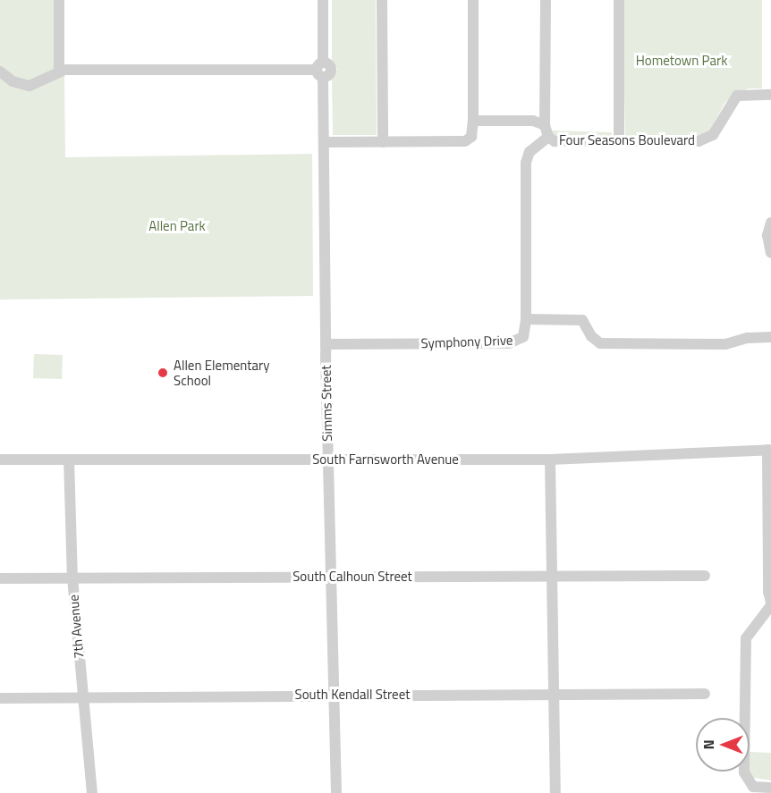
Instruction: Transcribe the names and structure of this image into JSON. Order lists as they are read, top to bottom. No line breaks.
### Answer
{"streets":{"street":["Four Seasons Boulevard","Symphony Drive","Simms Street","South Farnsworth Avenue","South Calhoun Street","7th Avenue","South Kendall Street"]},"crossings":[["Symphony Drive","Simms Street"],["Simms Street","South Farnsworth Avenue"],["Simms Street","South Calhoun Street"],["Simms Street","South Kendall Street"],["South Farnsworth Avenue","7th Avenue"],["South Calhoun Street","7th Avenue"],["7th Avenue","South Kendall Street"]],"parks":["Hometown Park","Allen Park"],"places":["Allen Elementary School"],"north":"left"}
